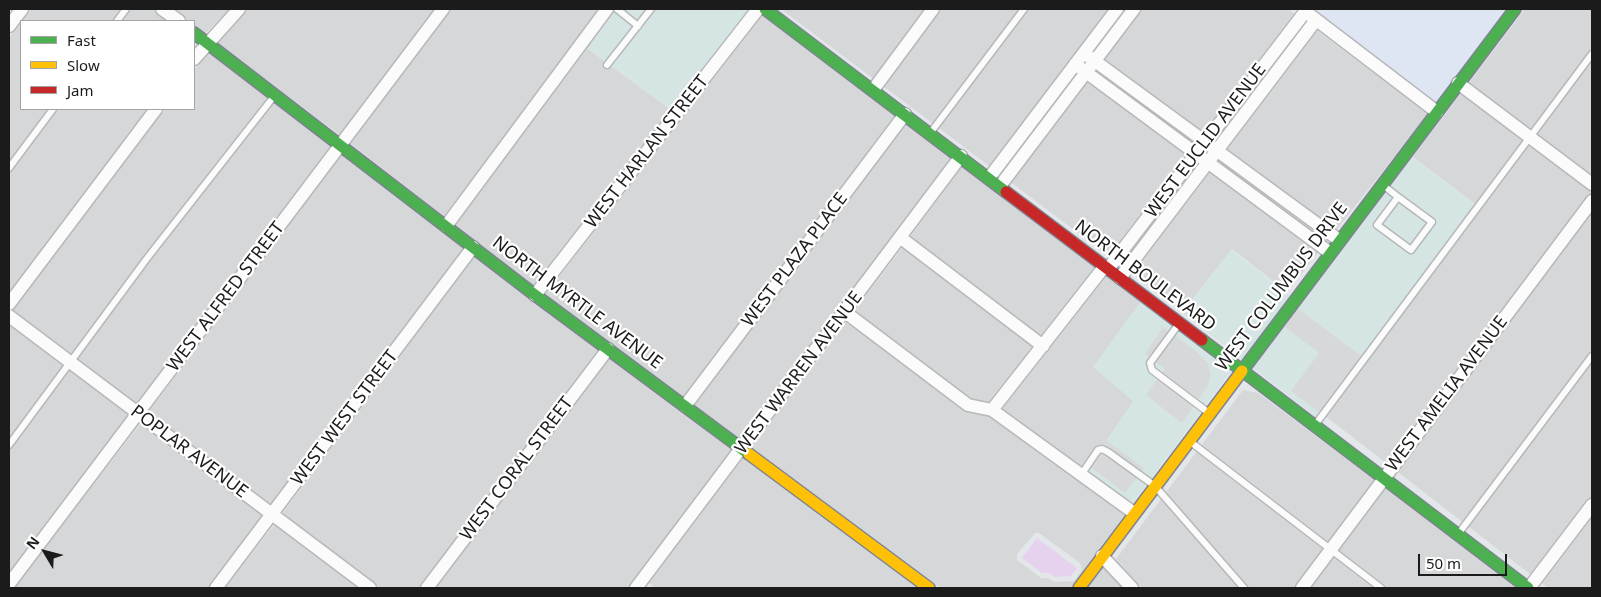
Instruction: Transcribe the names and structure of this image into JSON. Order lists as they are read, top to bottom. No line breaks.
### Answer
{"streets":{"street":["WEST EUCLID AVENUE","WEST HARLAN STREET","WEST PLAZA PLACE","NORTH BOULEVARD","WEST COLUMBUS DRIVE","WEST ALFRED STREET","NORTH MYRTLE AVENUE","WEST WARREN AVENUE","WEST AMELIA AVENUE","WEST WEST STREET","POPLAR AVENUE","WEST CORAL STREET"]},"crossings":[["WEST EUCLID AVENUE","NORTH BOULEVARD"],["WEST HARLAN STREET","NORTH MYRTLE AVENUE"],["WEST PLAZA PLACE","NORTH BOULEVARD"],["WEST PLAZA PLACE","NORTH MYRTLE AVENUE"],["NORTH BOULEVARD","WEST COLUMBUS DRIVE"],["NORTH BOULEVARD","WEST WARREN AVENUE"],["NORTH BOULEVARD","WEST AMELIA AVENUE"],["WEST ALFRED STREET","NORTH MYRTLE AVENUE"],["WEST ALFRED STREET","POPLAR AVENUE"],["NORTH MYRTLE AVENUE","WEST WARREN AVENUE"],["NORTH MYRTLE AVENUE","WEST WEST STREET"],["NORTH MYRTLE AVENUE","WEST CORAL STREET"],["WEST WEST STREET","POPLAR AVENUE"]],"legend":["Fast","Slow","Jam"],"scale_bar":"50 m","north":"top left"}
